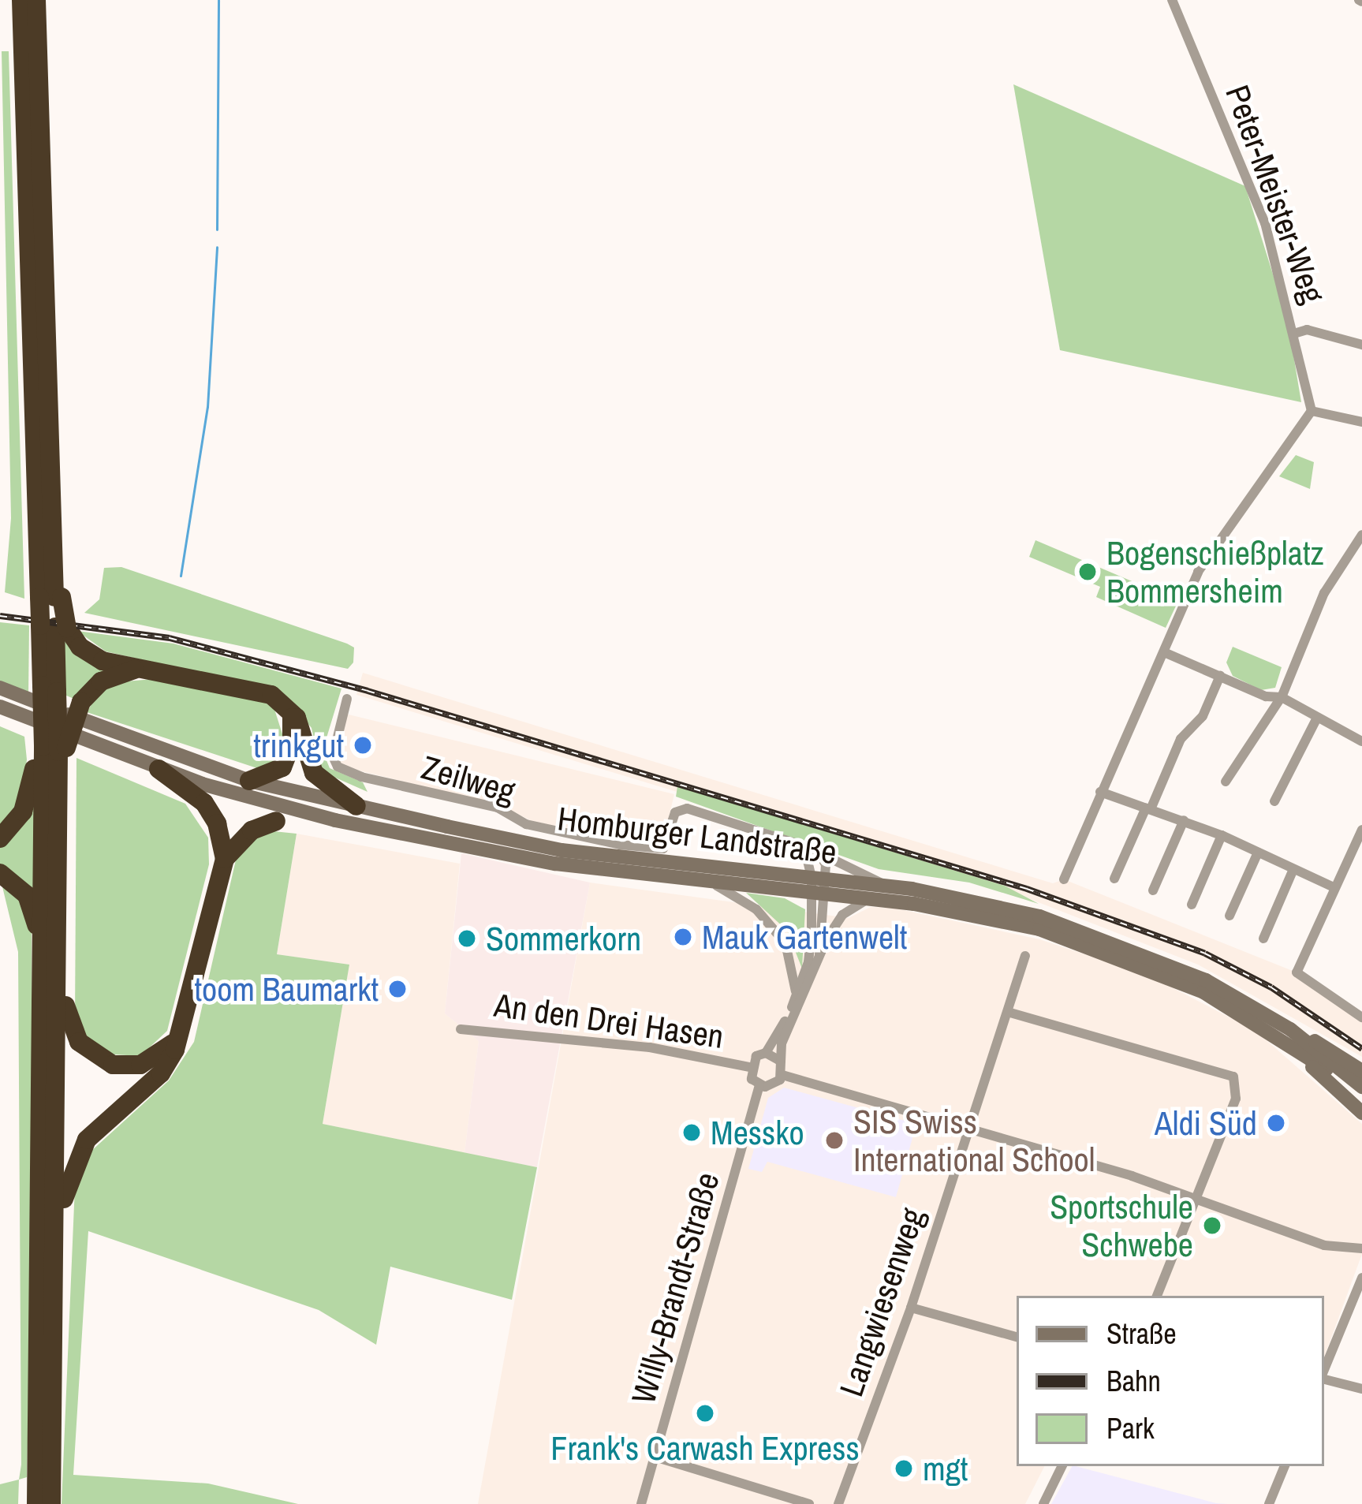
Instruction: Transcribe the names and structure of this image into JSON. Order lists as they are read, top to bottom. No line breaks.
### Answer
{"streets":{"main road":["Homburger Landstraße"],"street":["Peter-Meister-Weg","Zeilweg","An den Drei Hasen","Willy-Brandt-Straße","Langwiesenweg"]},"crossings":[["Zeilweg","Homburger Landstraße"],["An den Drei Hasen","Willy-Brandt-Straße"]],"places":["Bogenschießplatz Bommersheim","trinkgut","Mauk Gartenwelt","Sommerkorn","toom Baumarkt","Aldi Süd","Messko","SIS Swiss International School","Sportschule Schwebe","Frank's Carwash Express","mgt"],"legend":["Straße","Bahn","Park"]}
